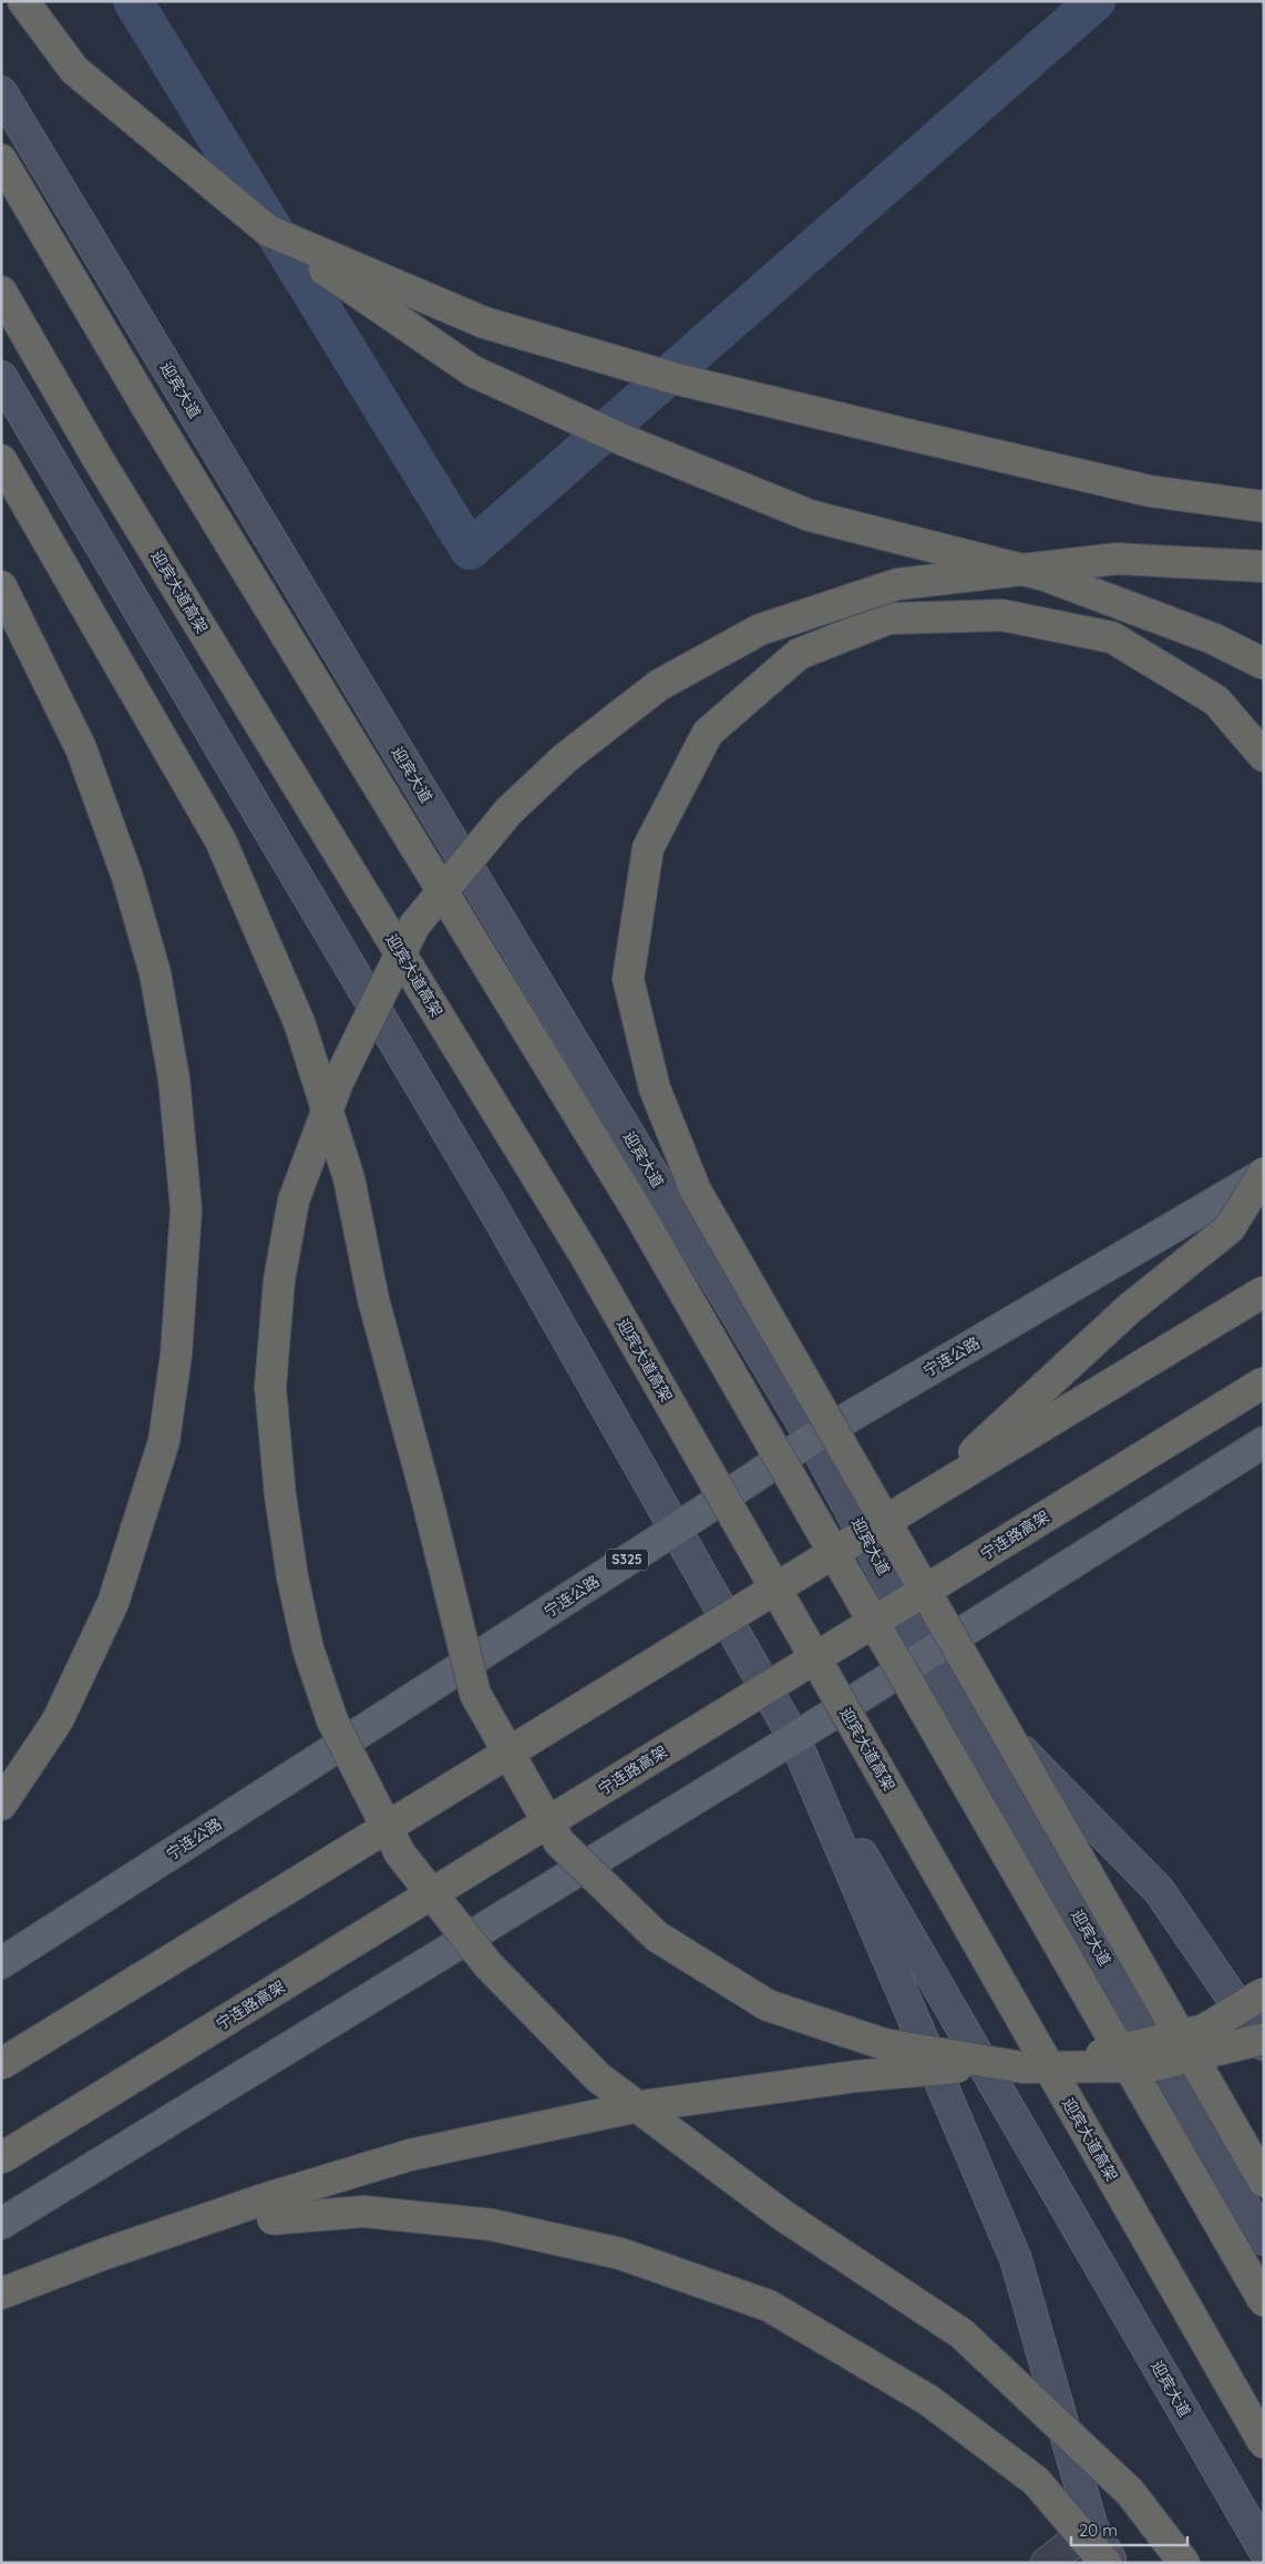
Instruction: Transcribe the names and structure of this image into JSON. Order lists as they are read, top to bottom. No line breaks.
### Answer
{"streets":{"highway":["迎宾大道高架","宁连路高架"],"main road":["迎宾大道","宁连公路","S325"]},"crossings":[["迎宾大道","宁连公路"]],"scale_bar":"20 m"}
